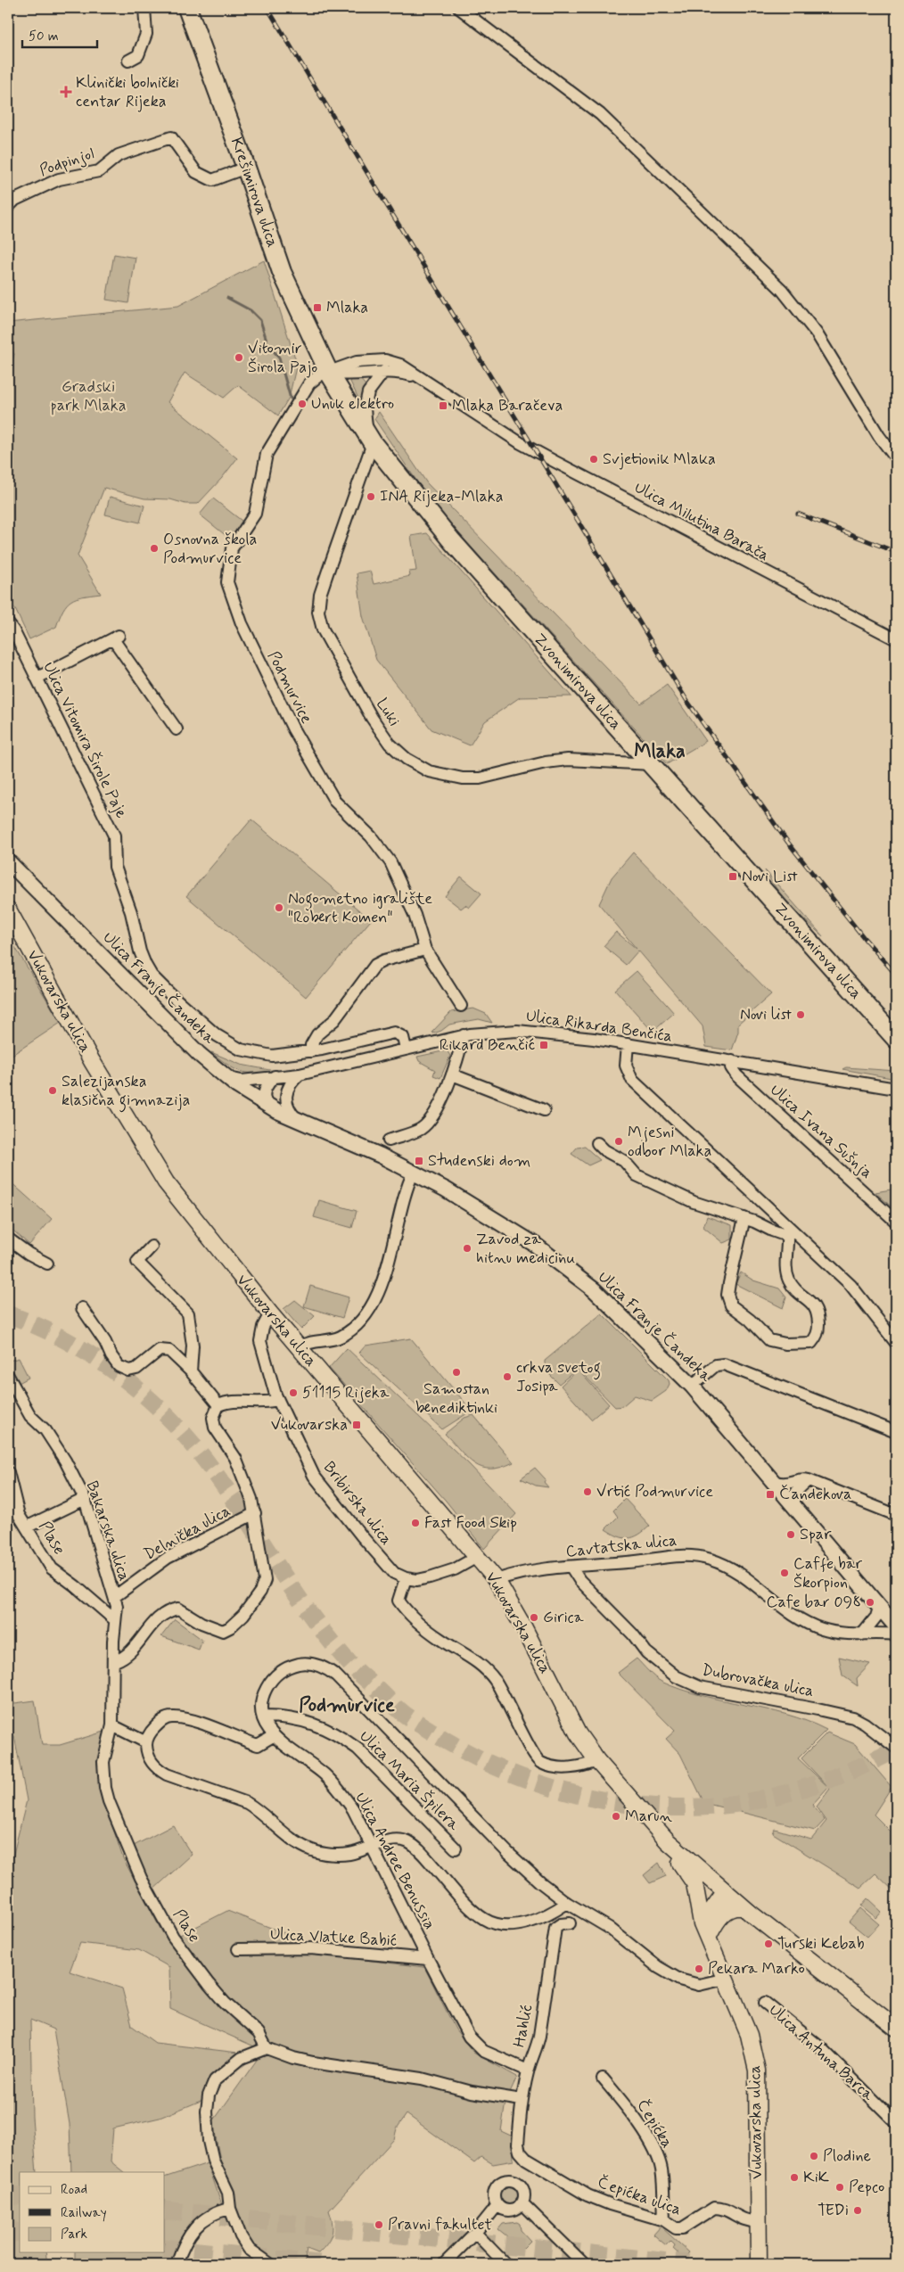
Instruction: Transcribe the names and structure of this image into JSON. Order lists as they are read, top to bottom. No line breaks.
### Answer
{"streets":{"main road":["Krešimirova ulica","Zvonimirova ulica","Vukovarska ulica"],"street":["Podpinjol","Ulica Milutina Barača","Podmurvice","Luki","Ulica Vitomira Širole Paje","Ulica Franje Čandeka","Ulica Rikarda Benčića","Ulica Ivana Sušnja","Bribirska ulica","Bakarska ulica","Delnička ulica","Plase","Cavtatska ulica","Dubrovačka ulica","Ulica Maria Špilera","Ulica Andree Benussia","Ulica Vlatke Babić","Hahlić","Ulica Antuna Barca","Čepićka","Čepićka ulica"]},"crossings":[["Podpinjol","Krešimirova ulica"],["Krešimirova ulica","Ulica Milutina Barača"],["Krešimirova ulica","Zvonimirova ulica"],["Krešimirova ulica","Podmurvice"],["Ulica Milutina Barača","Zvonimirova ulica"],["Ulica Milutina Barača","Podmurvice"],["Zvonimirova ulica","Podmurvice"],["Zvonimirova ulica","Luki"],["Ulica Vitomira Širole Paje","Ulica Rikarda Benčića"],["Ulica Franje Čandeka","Ulica Rikarda Benčića"],["Vukovarska ulica","Bribirska ulica"],["Vukovarska ulica","Cavtatska ulica"],["Vukovarska ulica","Ulica Andree Benussia"],["Vukovarska ulica","Čepićka ulica"],["Ulica Rikarda Benčića","Ulica Ivana Sušnja"],["Bakarska ulica","Delnička ulica"],["Bakarska ulica","Plase"],["Cavtatska ulica","Dubrovačka ulica"],["Ulica Maria Špilera","Ulica Andree Benussia"],["Ulica Andree Benussia","Ulica Vlatke Babić"],["Ulica Andree Benussia","Hahlić"],["Hahlić","Čepićka ulica"],["Čepićka","Čepićka ulica"]],"districts":["Mlaka","Podmurvice"],"parks":["Gradski park Mlaka"],"places":{"health":["Klinički bolnički centar Rijeka"],"transit":["Mlaka","Mlaka Baračeva","Novi List","Rikard Benčić","Studenski dom","Vukovarska","Čandekova"],"other":["Vitomir Širola Pajo","Unuk elektro","Svjetionik Mlaka","INA Rijeka-Mlaka","Osnovna škola Podmurvice","Nogometno igralište \"Robert Komen\"","Novi list","Salezijanska klasična gimnazija","Mjesni odbor Mlaka","Zavod za hitnu medicinu","Samostan benediktinki","crkva svetog Josipa","51115 Rijeka","Vrtić Podmurvice","Fast Food Skip","Spar","Caffe bar Škorpion","Cafe bar 098","Girica","Marun","Turski Kebab","Pekara Marko","Plodine","KiK","Pepco","TEDi","Pravni fakultet"]},"legend":["Road","Railway","Park"],"scale_bar":"50 m"}
